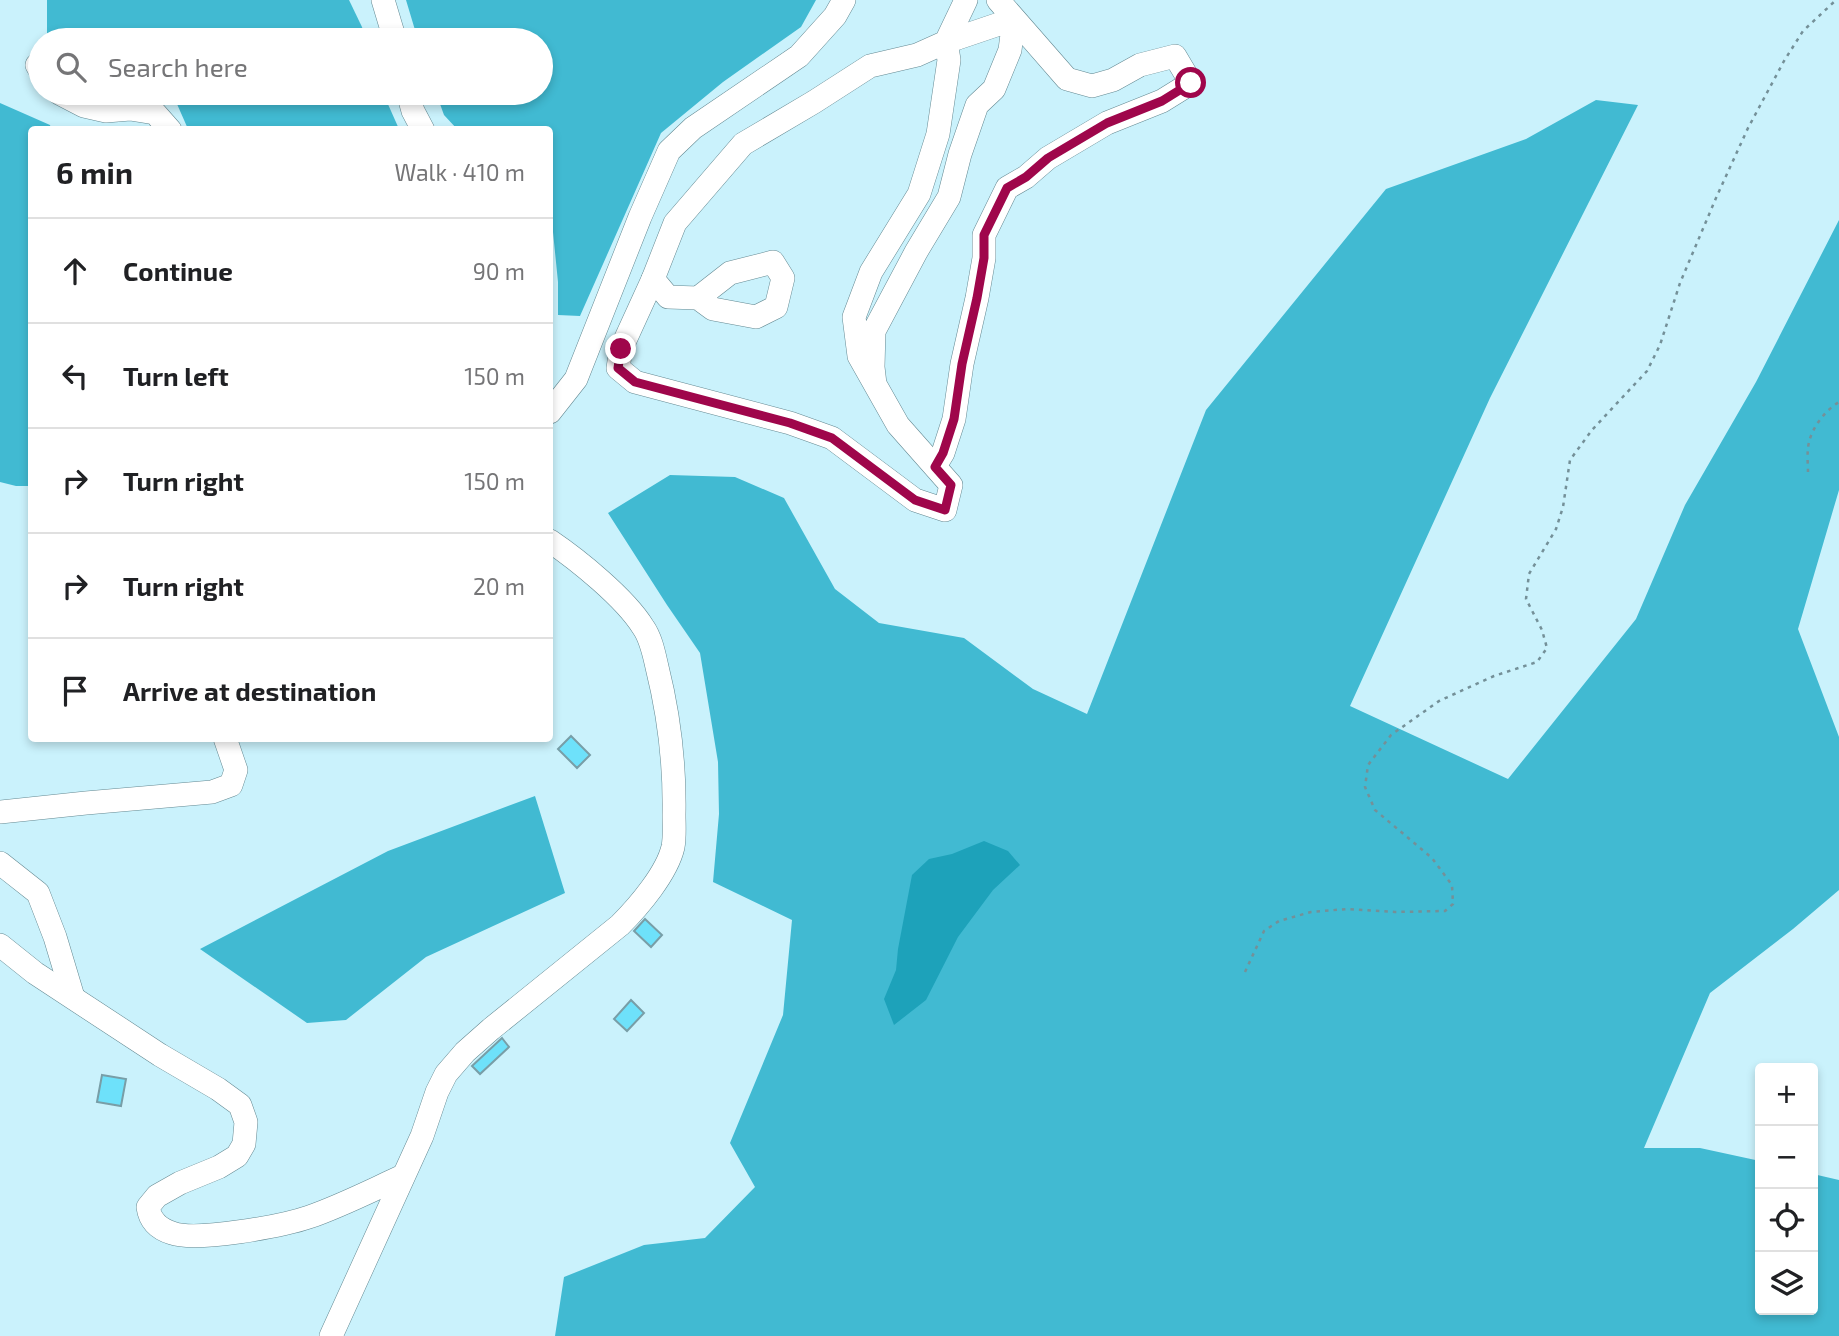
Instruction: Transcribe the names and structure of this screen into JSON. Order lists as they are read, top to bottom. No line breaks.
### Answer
{"page":{"search":"Search here","heading":["6 min","Walk · 410 m"],"list":[["Continue","90 m"],["Turn left","150 m"],["Turn right","150 m"],["Turn right","20 m"],"Arrive at destination"],"map_buttons":["+","−"]}}
